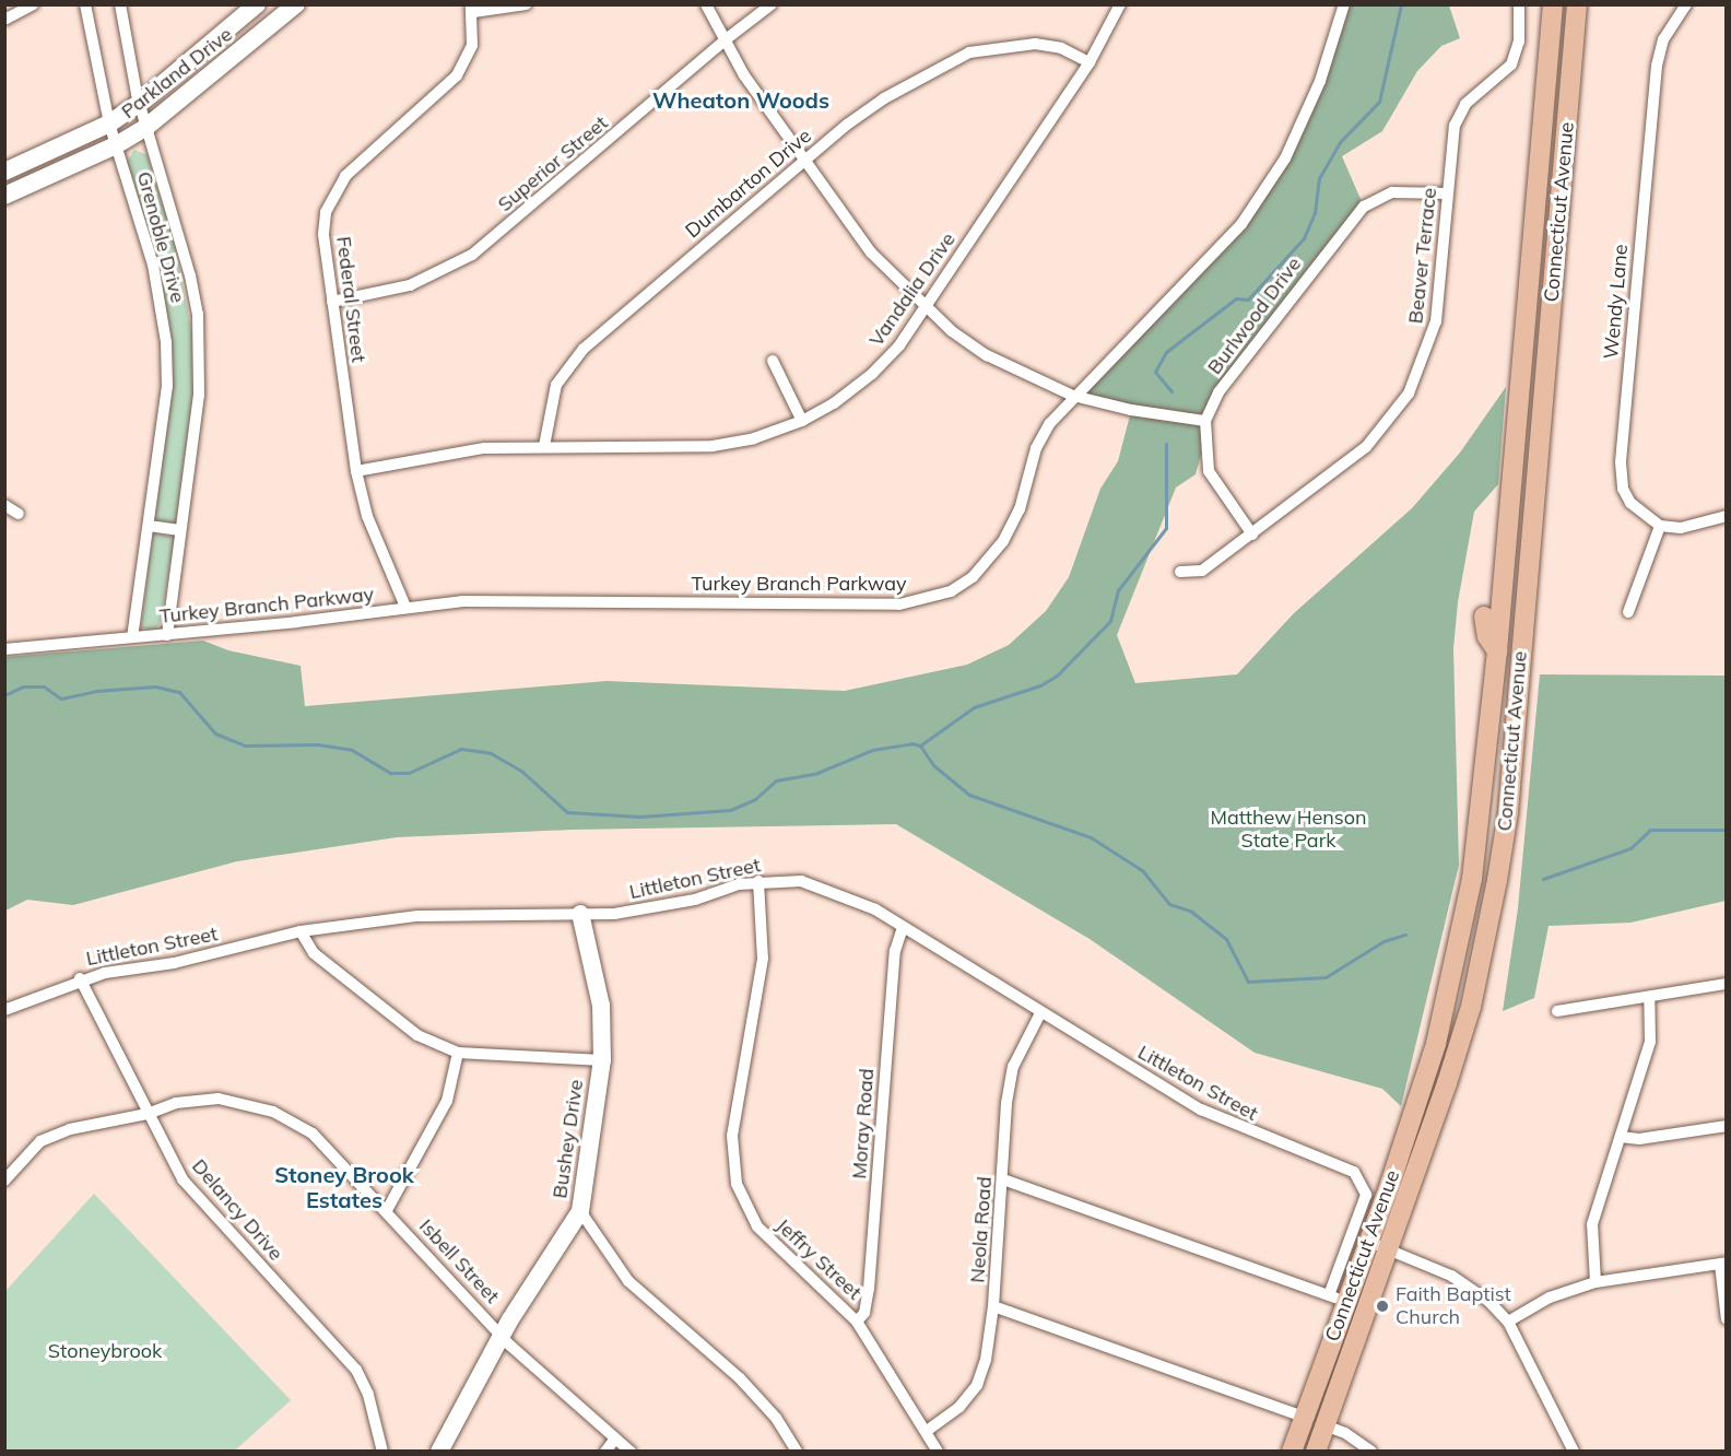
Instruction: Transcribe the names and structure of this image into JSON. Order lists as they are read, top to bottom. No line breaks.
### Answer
{"streets":{"main road":["Connecticut Avenue"],"street":["Parkland Drive","Superior Street","Dumbarton Drive","Grenoble Drive","Beaver Terrace","Vandalia Drive","Federal Street","Wendy Lane","Burlwood Drive","Turkey Branch Parkway","Littleton Street","Moray Road","Bushey Drive","Delancy Drive","Neola Road","Jeffry Street","Isbell Street"]},"crossings":[["Parkland Drive","Grenoble Drive"],["Superior Street","Federal Street"],["Dumbarton Drive","Vandalia Drive"],["Connecticut Avenue","Littleton Street"],["Grenoble Drive","Turkey Branch Parkway"],["Beaver Terrace","Burlwood Drive"],["Vandalia Drive","Federal Street"],["Federal Street","Turkey Branch Parkway"],["Littleton Street","Moray Road"],["Littleton Street","Bushey Drive"],["Littleton Street","Delancy Drive"],["Littleton Street","Neola Road"],["Littleton Street","Jeffry Street"],["Moray Road","Jeffry Street"],["Bushey Drive","Isbell Street"],["Delancy Drive","Isbell Street"],["Neola Road","Jeffry Street"]],"districts":["Wheaton Woods","Stoney Brook Estates"],"parks":["Matthew Henson State Park","Stoneybrook"],"places":["Faith Baptist Church"]}
